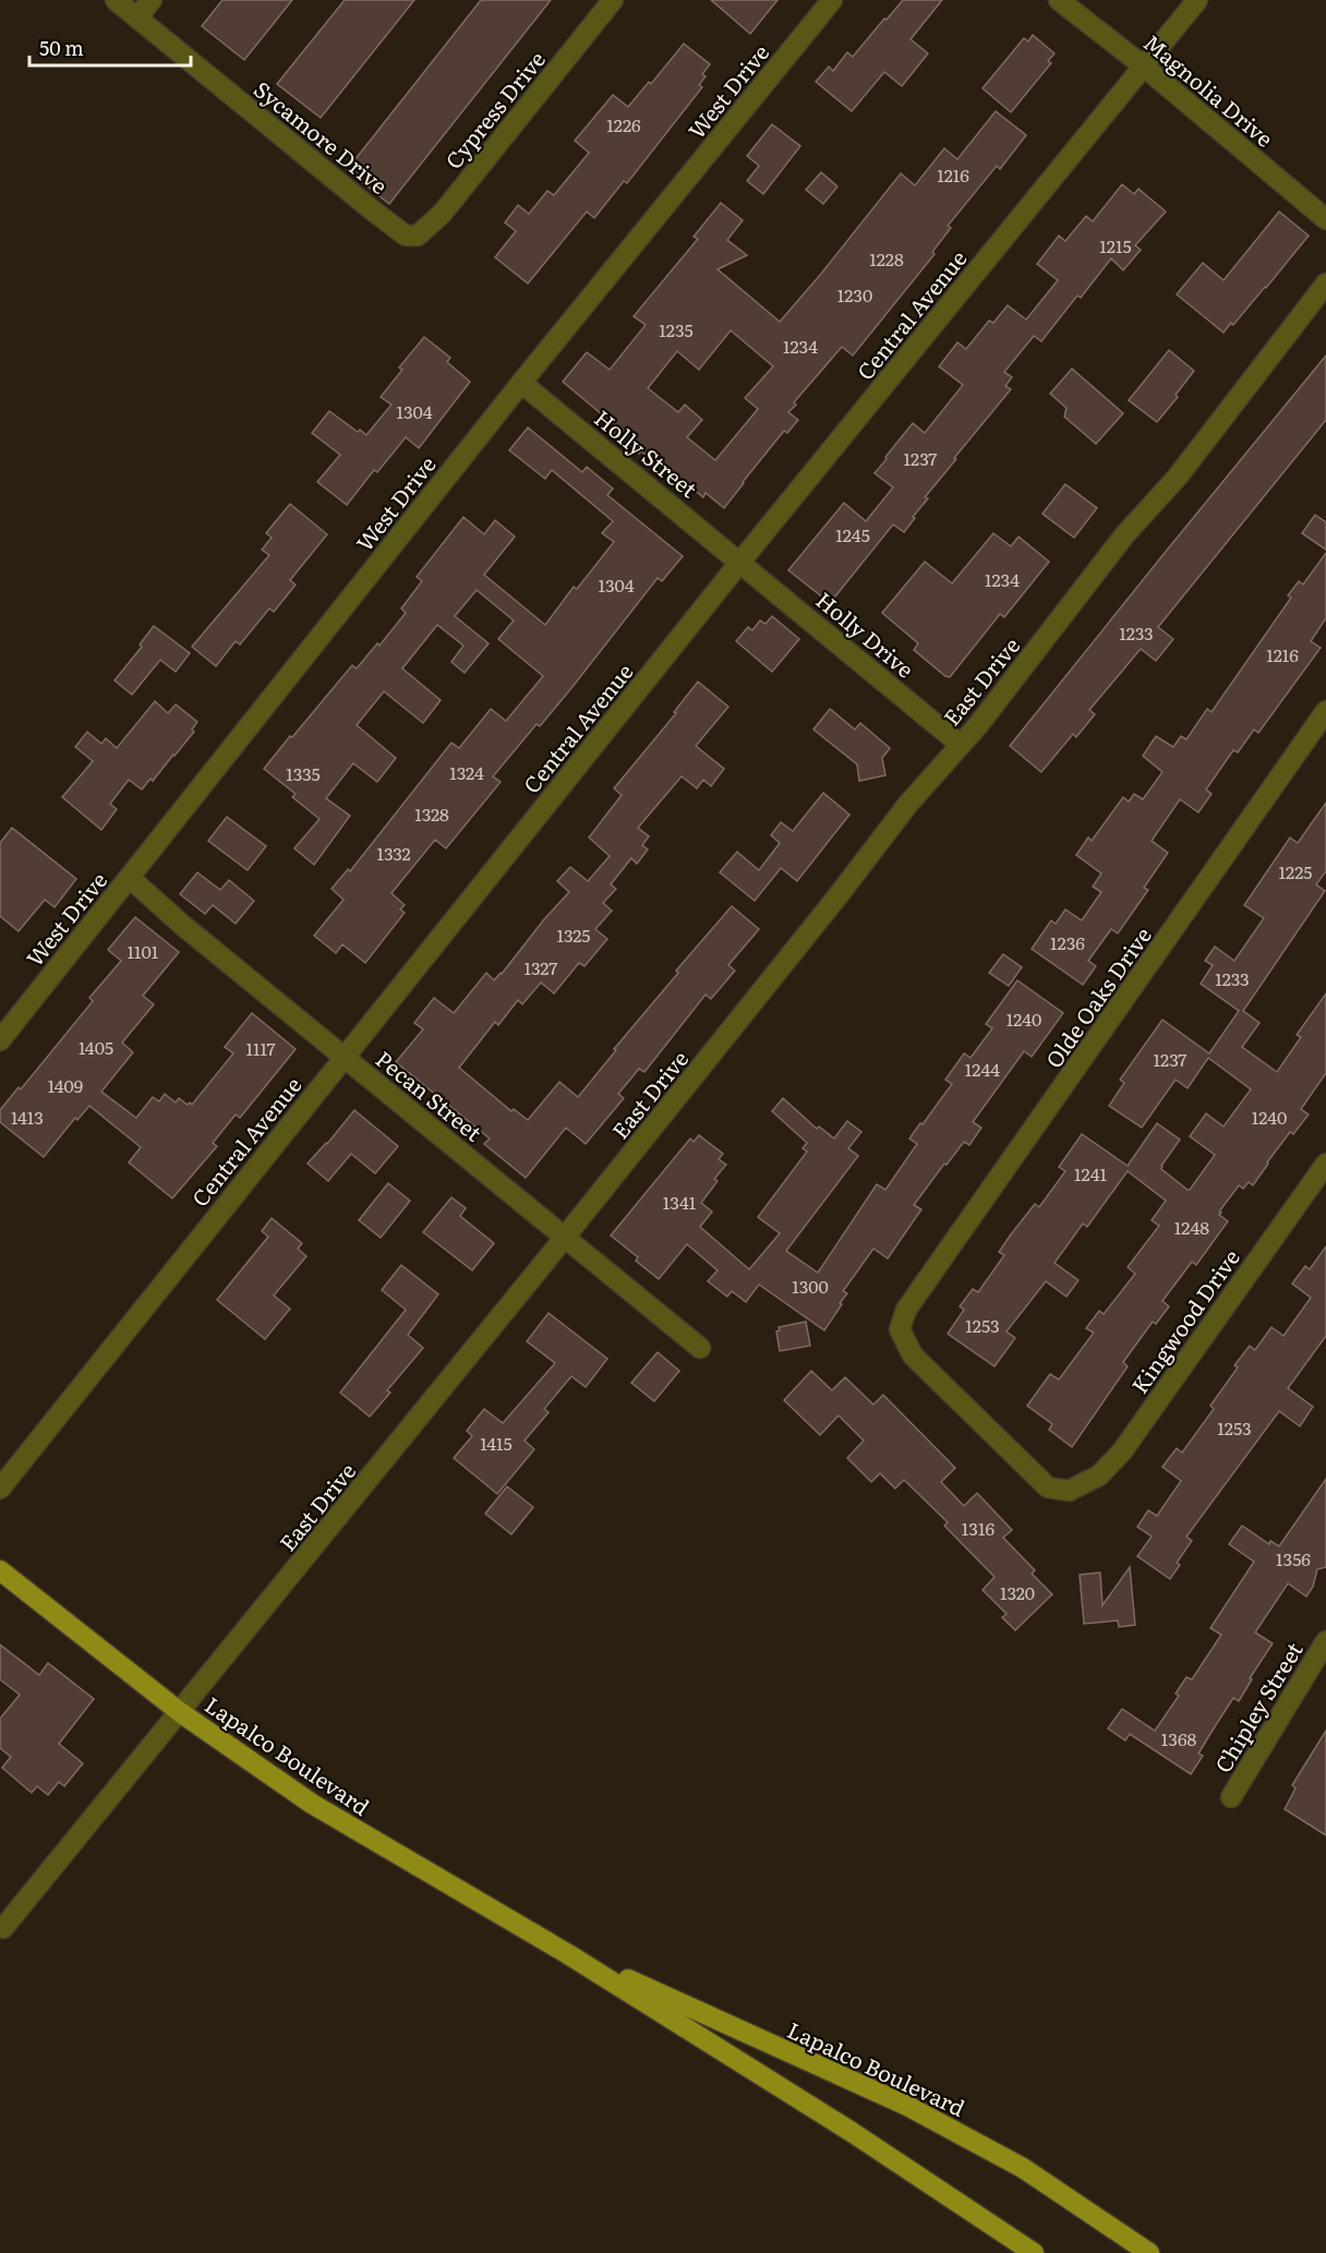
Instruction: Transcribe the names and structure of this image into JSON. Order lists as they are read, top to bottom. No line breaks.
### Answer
{"streets":{"main road":["Lapalco Boulevard"],"street":["Magnolia Drive","West Drive","Cypress Drive","Sycamore Drive","Central Avenue","Holly Street","Holly Drive","East Drive","Olde Oaks Drive","Pecan Street","Kingwood Drive","Chipley Street"]},"crossings":[["Magnolia Drive","Central Avenue"],["West Drive","Holly Street"],["West Drive","Pecan Street"],["Cypress Drive","Sycamore Drive"],["Central Avenue","Holly Street"],["Central Avenue","Holly Drive"],["Central Avenue","Pecan Street"],["Holly Street","Holly Drive"],["Holly Drive","East Drive"],["East Drive","Pecan Street"],["East Drive","Lapalco Boulevard"],["Olde Oaks Drive","Kingwood Drive"]],"house_numbers":["1226","1216","1215","1228","1230","1235","1234","1304","1237","1245","1234","1304","1233","1216","1324","1335","1328","1332","1225","1325","1236","1101","1327","1233","1240","1405","1117","1237","1244","1409","1413","1240","1241","1341","1248","1300","1253","1253","1415","1316","1356","1320","1368"],"scale_bar":"50 m"}
